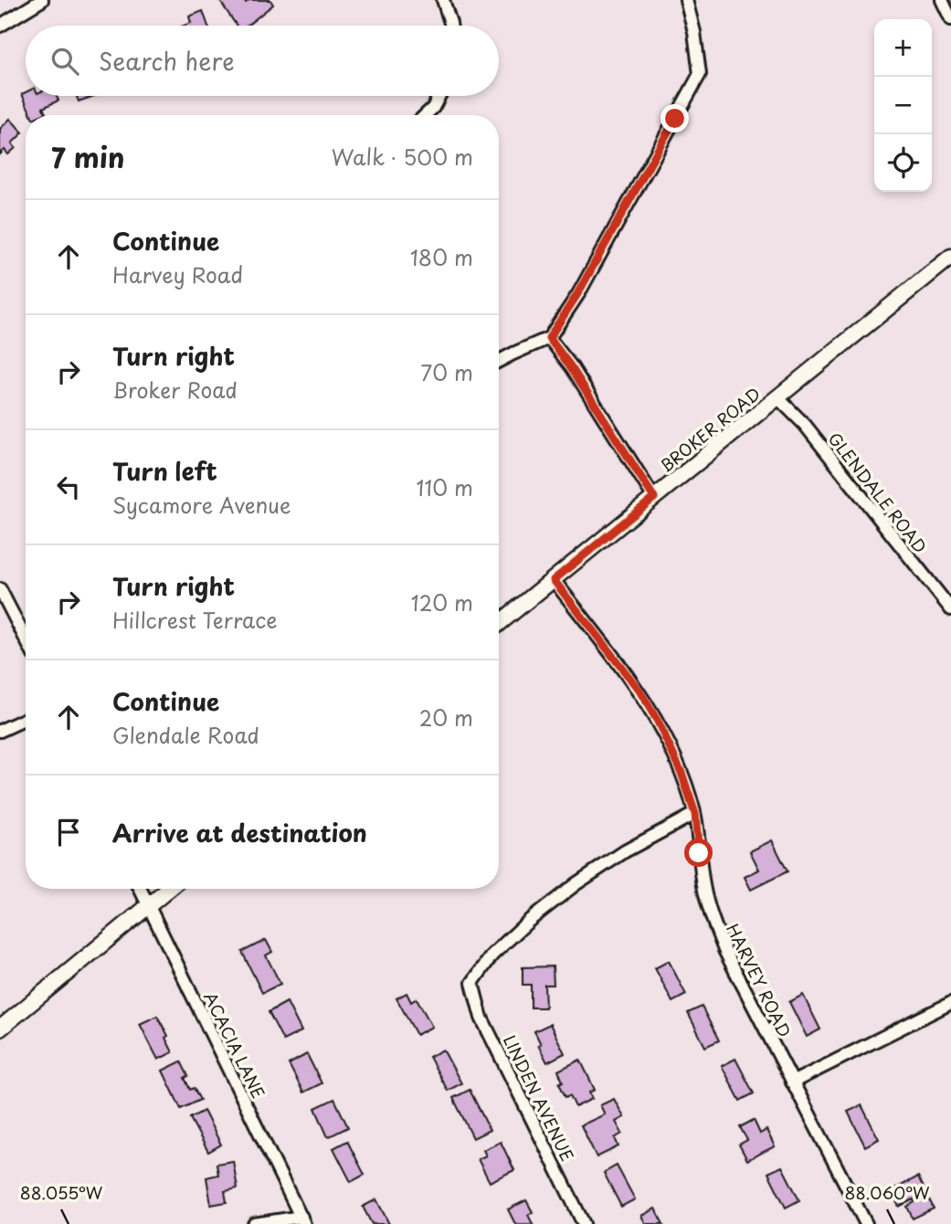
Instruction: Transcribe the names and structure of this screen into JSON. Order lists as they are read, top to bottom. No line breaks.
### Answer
{"streets":{"street":["BROKER ROAD","GLENDALE ROAD","HARVEY ROAD","ACACIA LANE","LINDEN AVENUE"]},"crossings":[["BROKER ROAD","GLENDALE ROAD"],["BROKER ROAD","HARVEY ROAD"],["HARVEY ROAD","LINDEN AVENUE"]],"page":{"map_buttons":["+","−"],"search":"Search here","heading":["7 min","Walk · 500 m"],"list":[["Continue","Harvey Road","180 m"],["Turn right","Broker Road","70 m"],["Turn left","Sycamore Avenue","110 m"],["Turn right","Hillcrest Terrace","120 m"],["Continue","Glendale Road","20 m"],"Arrive at destination"]},"coordinates":["88.055°W","88.060°W"]}
